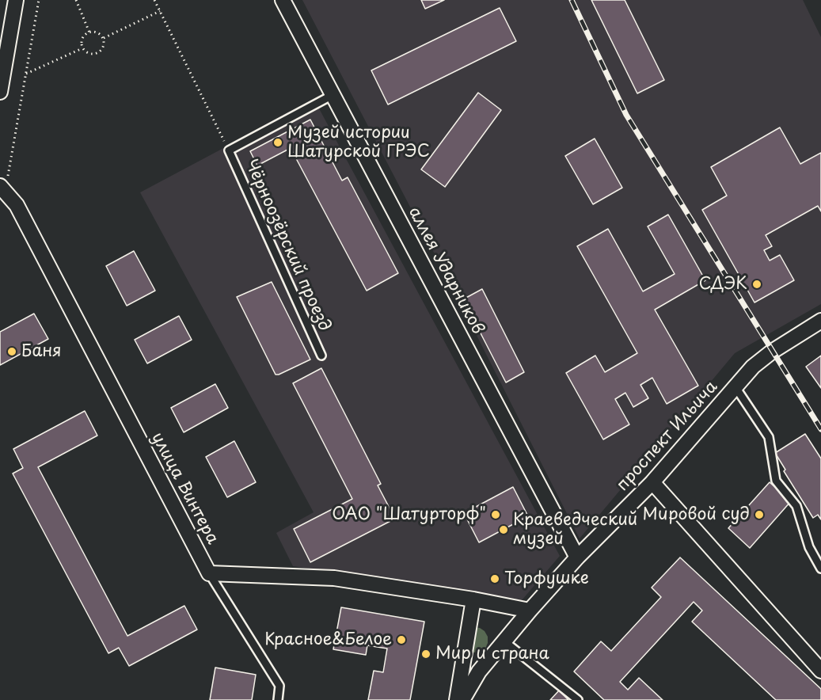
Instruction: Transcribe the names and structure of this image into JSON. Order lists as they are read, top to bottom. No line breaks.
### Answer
{"streets":{"street":["аллея Ударников","проспект Ильича","улица Винтера"],"lane":["Чёрноозёрский проезд"]},"crossings":[["Чёрноозёрский проезд","аллея Ударников"],["аллея Ударников","проспект Ильича"]],"places":["Музей истории Шатурской ГРЭС","СДЭК","Баня","ОАО \"Шатурторф\"","Мировой суд","Краеведческий музей","Торфушке","Красное&Белое","Мир и страна"]}
